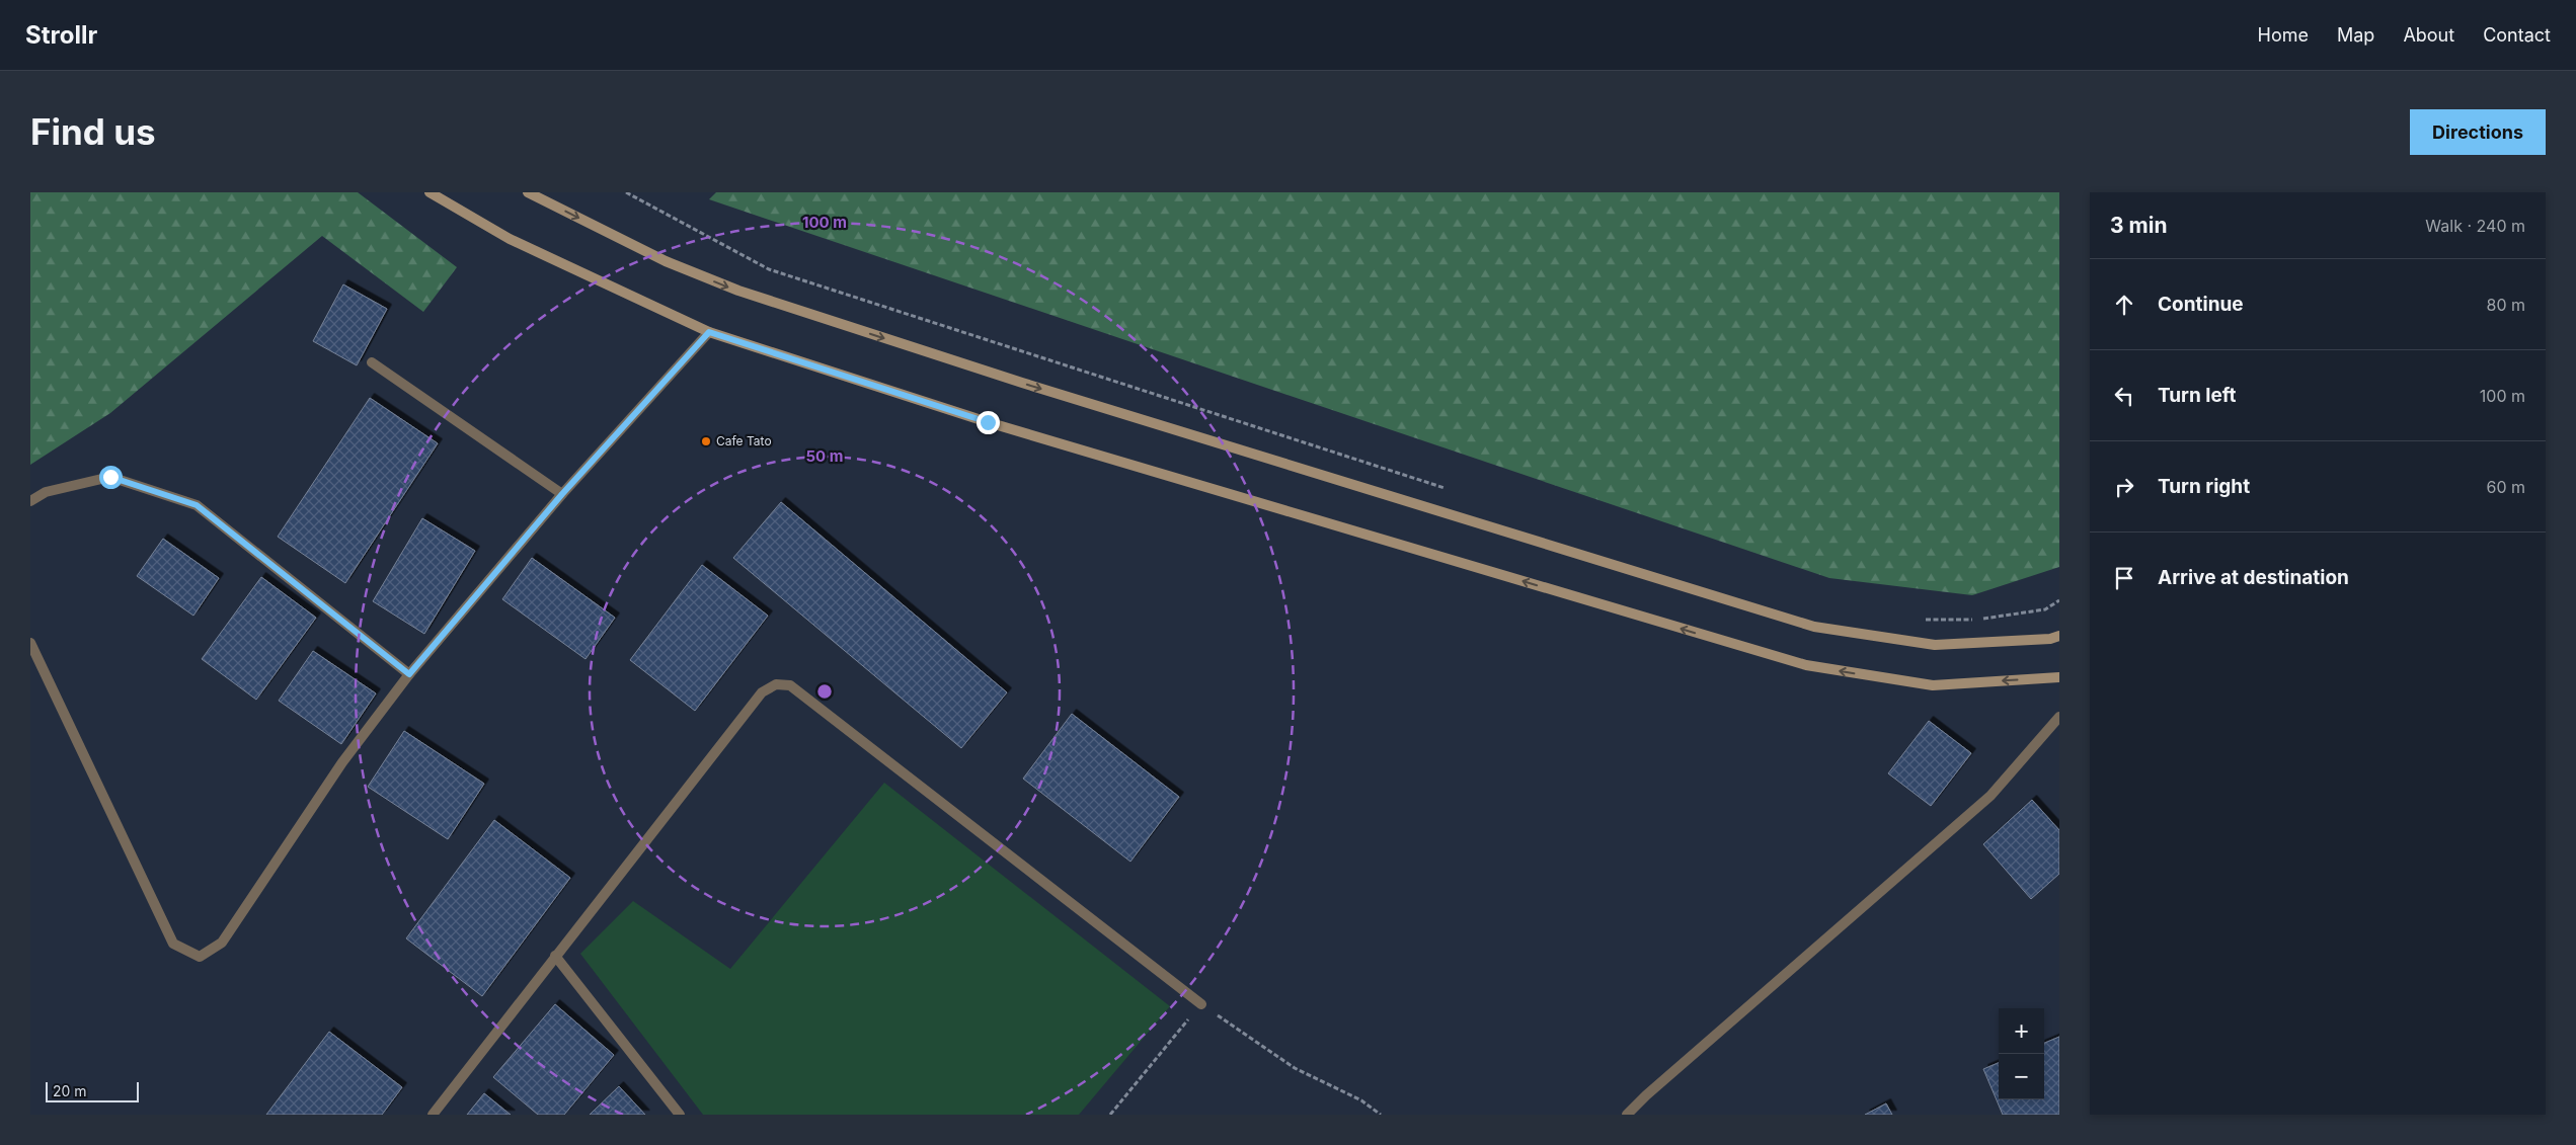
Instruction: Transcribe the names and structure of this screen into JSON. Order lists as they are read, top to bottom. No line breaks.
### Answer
{"places":["Cafe Tato"],"scale_bar":"20 m","page":{"header":"Strollr","nav":["Home","Map","About","Contact"],"buttons":"Directions","title":"Find us","heading":["3 min","Walk · 240 m"],"list":[["Continue","80 m"],["Turn left","100 m"],["Turn right","60 m"],"Arrive at destination"],"map_buttons":["+","−"],"scale":"20 m"},"rings":["100 m","50 m"]}
